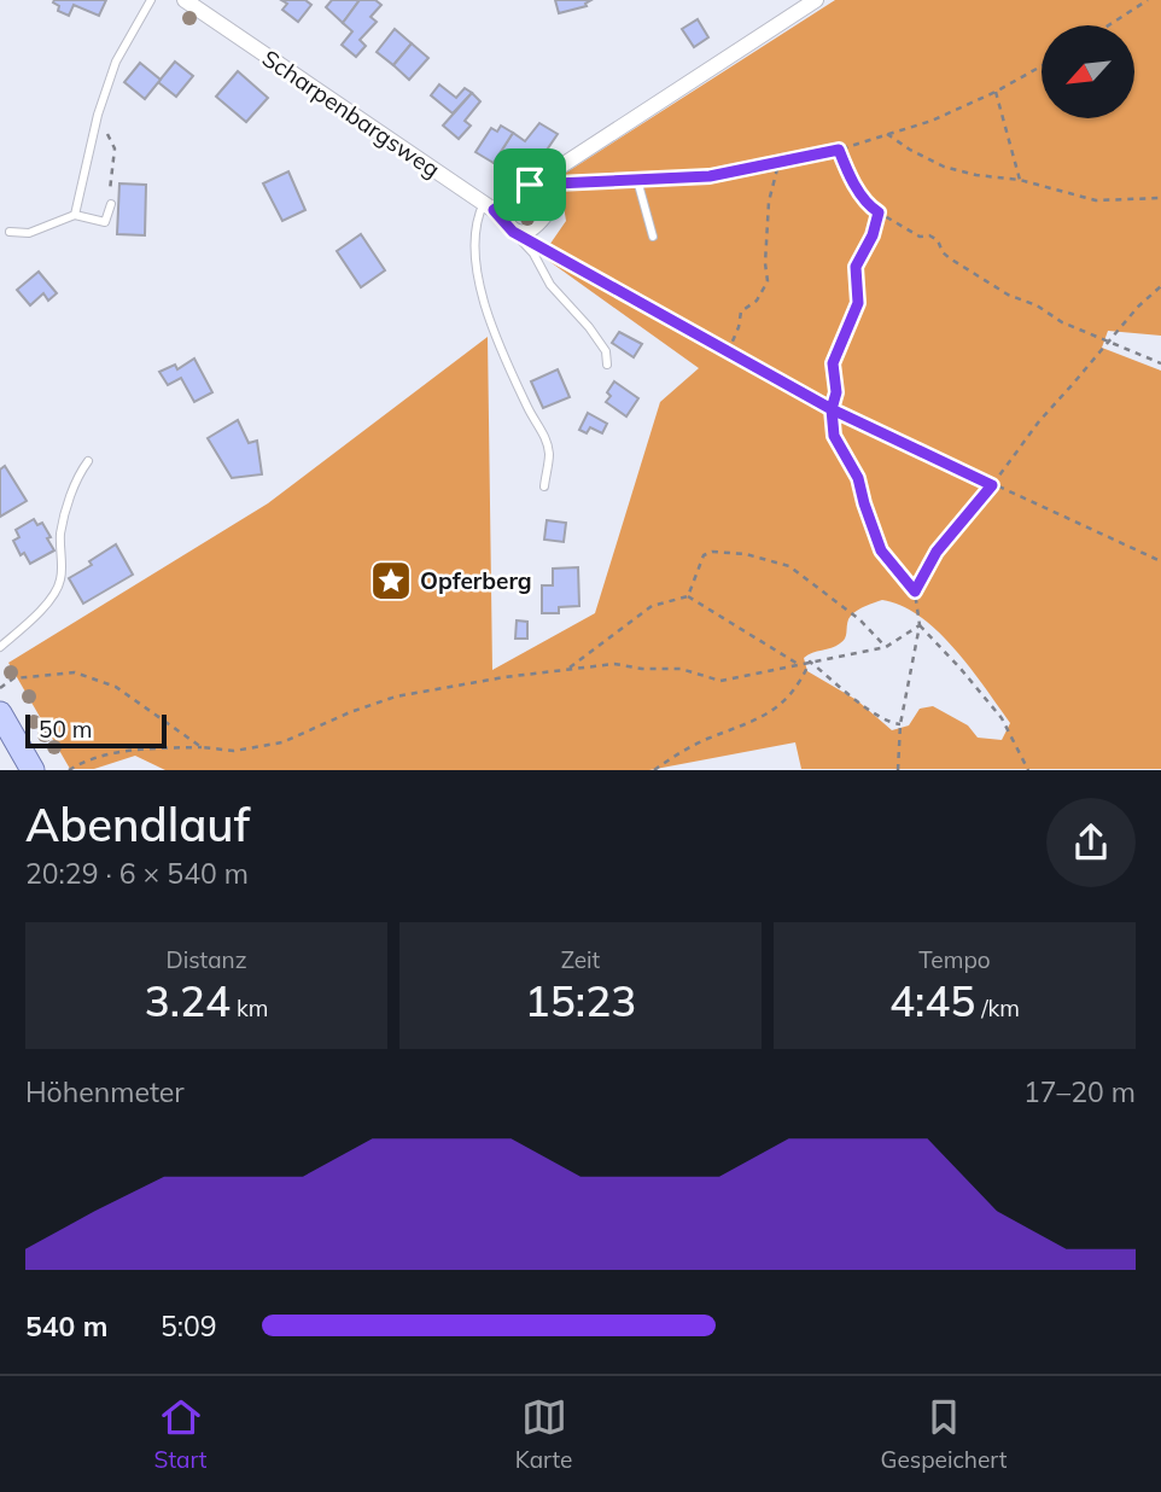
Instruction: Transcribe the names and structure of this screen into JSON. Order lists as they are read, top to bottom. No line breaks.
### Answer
{"streets":{"street":["Scharpenbargsweg"]},"places":{"place":["Opferberg"]},"scale_bar":"50 m","north":"bottom left","page":{"scale":"50 m","heading":["Abendlauf","20:29 · 6 × 540 m"],"stats":[["Distanz","3.24 km"],["Zeit","15:23"],["Tempo","4:45 /km"]],"chart":["Höhenmeter","17–20 m"],"list":[{"name":"540 m","note":"5:09"}],"tabs":["Start","Karte","Gespeichert"]}}
